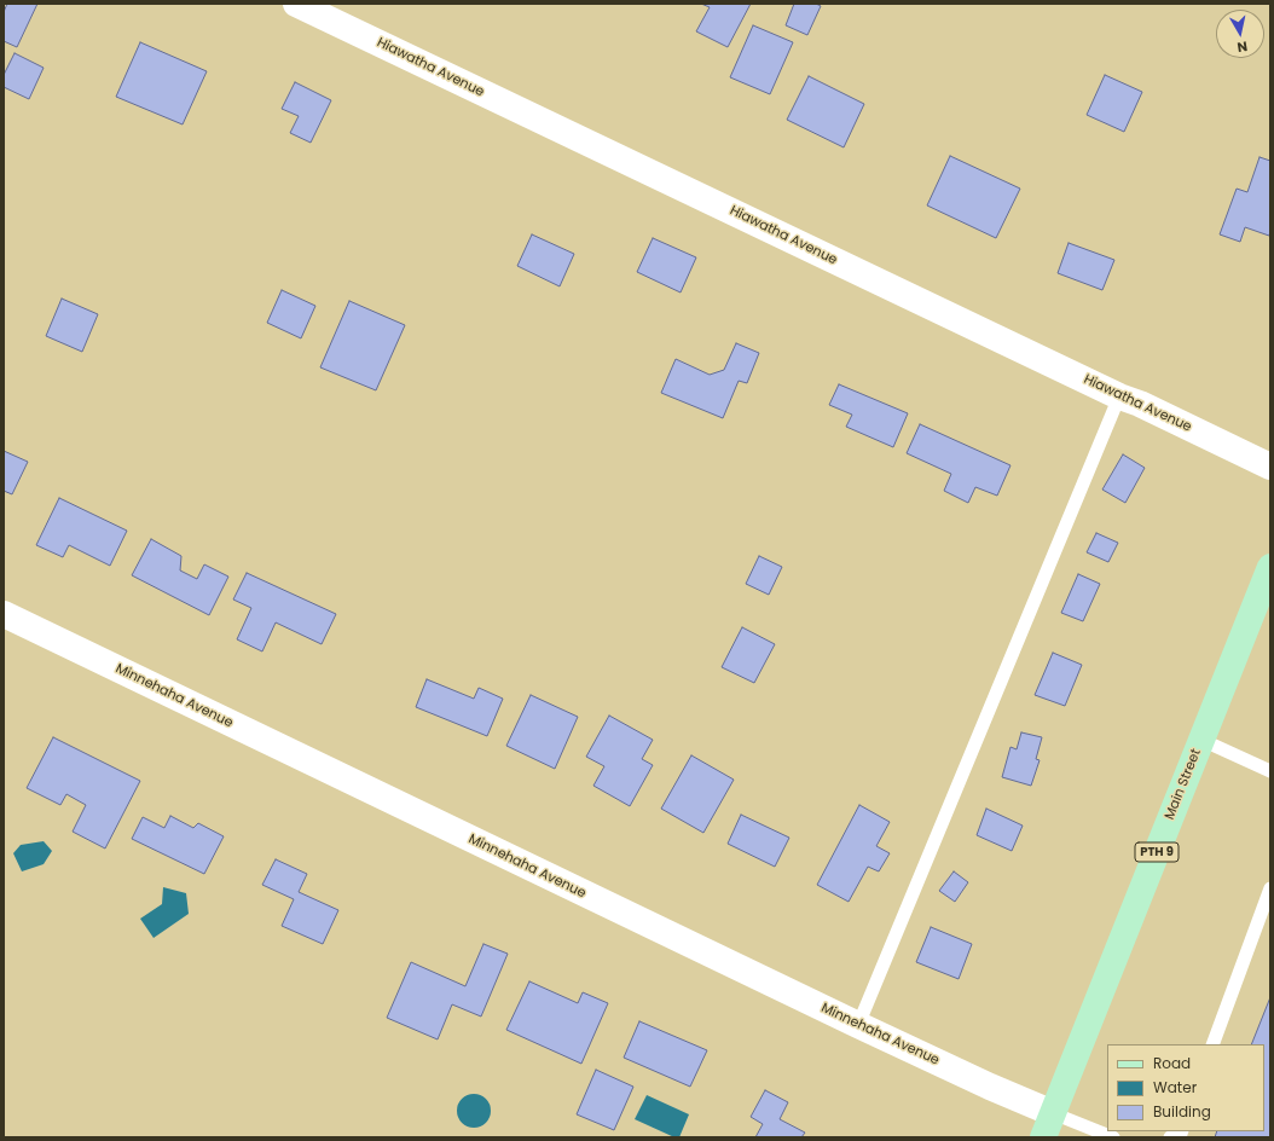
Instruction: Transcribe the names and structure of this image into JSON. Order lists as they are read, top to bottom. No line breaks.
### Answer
{"streets":{"main road":["Main Street","PTH 9"],"street":["Hiawatha Avenue","Minnehaha Avenue"]},"crossings":[["Minnehaha Avenue","Main Street"]],"legend":["Road","Water","Building"],"north":"bottom"}
